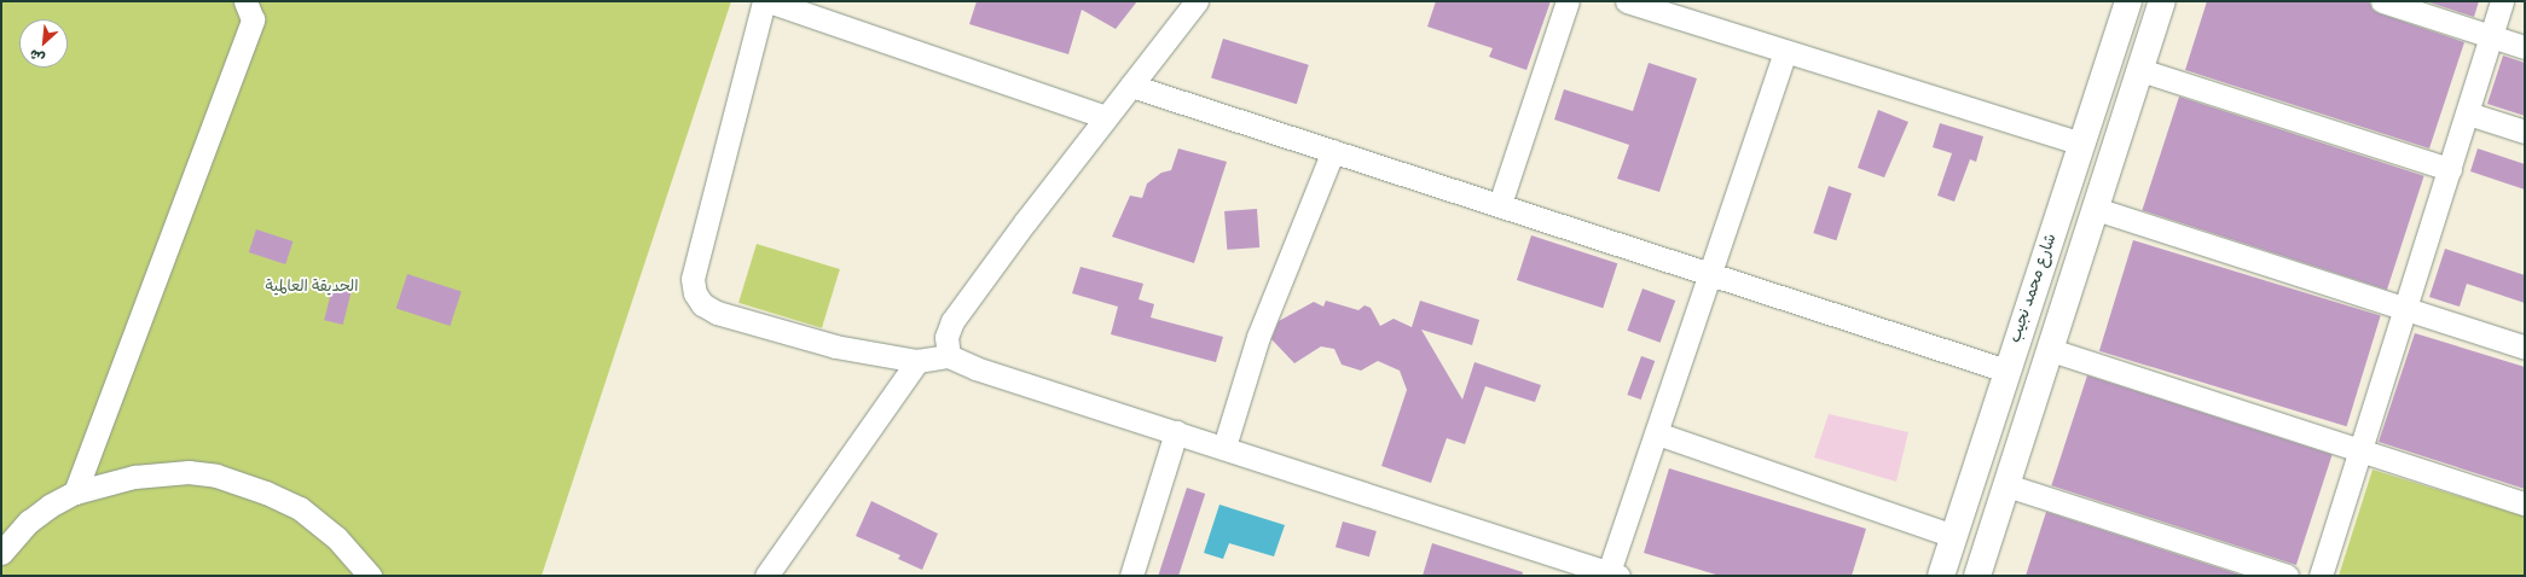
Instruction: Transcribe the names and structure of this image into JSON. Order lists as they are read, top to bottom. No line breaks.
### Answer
{"streets":{"main road":["شارع محمد نجيب"]},"parks":["الحديقة العالمية"],"north":"bottom left"}
